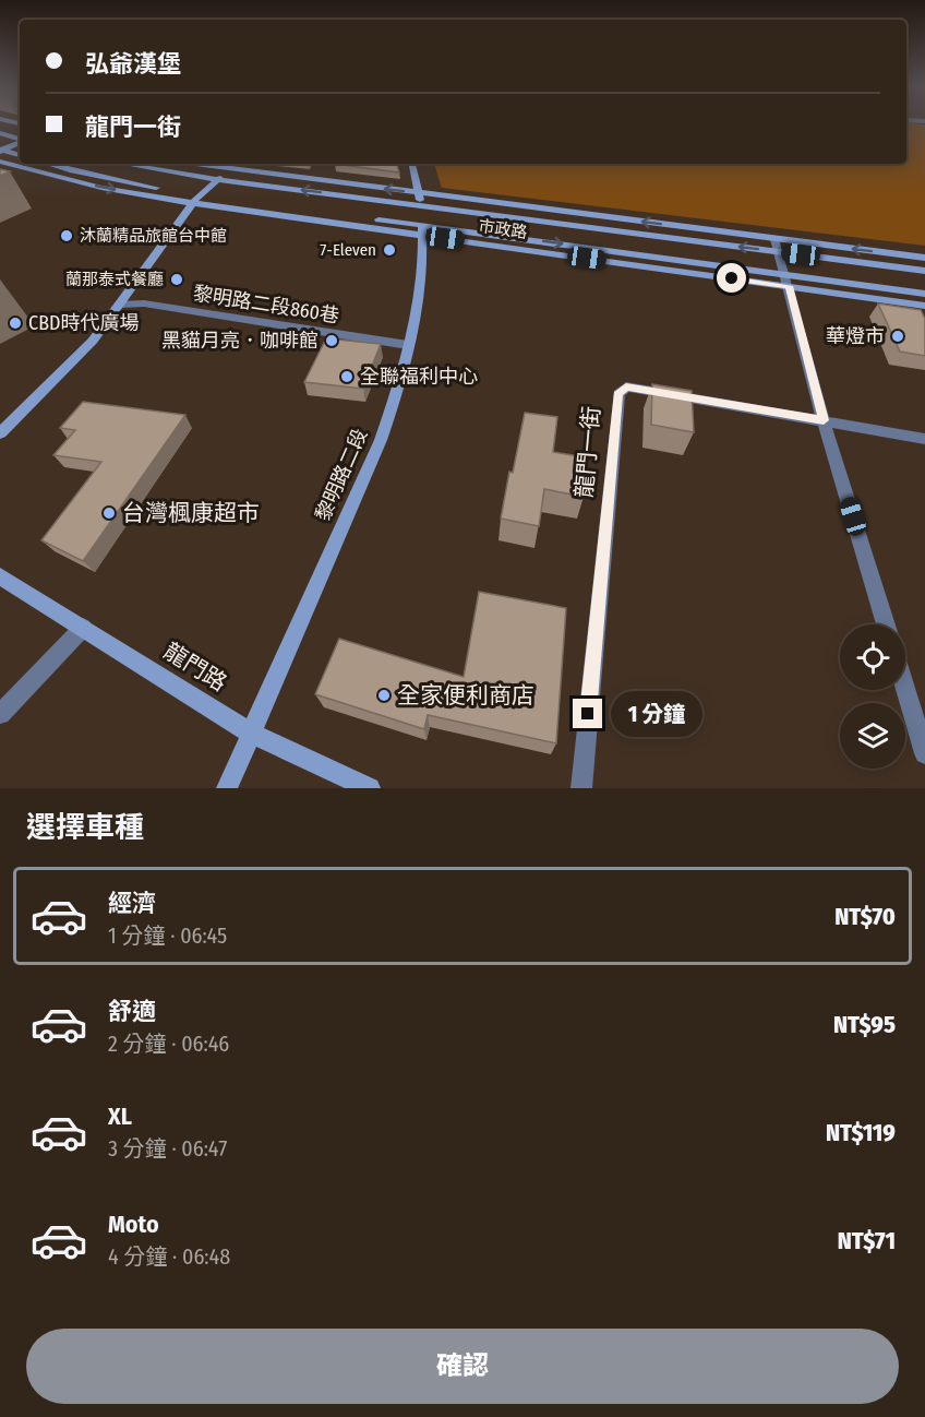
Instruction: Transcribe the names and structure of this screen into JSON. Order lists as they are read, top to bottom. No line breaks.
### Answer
{"streets":{"street":["市政路","黎明路二段860巷","龍門一街","黎明路二段","龍門路"]},"crossings":[["市政路","黎明路二段"],["黎明路二段860巷","黎明路二段"],["黎明路二段","龍門路"]],"places":["沐蘭精品旅館台中館","7-Eleven","蘭那泰式餐廳","CBD時代廣場","華燈市","黑貓月亮．咖啡館","全聯福利中心","台灣楓康超市","全家便利商店"],"page":{"banner":["弘爺漢堡","龍門一街"],"bubble":"1 分鐘","heading":"選擇車種","list":[{"name":"經濟","note":"1 分鐘 · 06:45","value":"NT$70"},{"name":"舒適","note":"2 分鐘 · 06:46","value":"NT$95"},{"name":"XL","note":"3 分鐘 · 06:47","value":"NT$119"},{"name":"Moto","note":"4 分鐘 · 06:48","value":"NT$71"}],"buttons":"確認"}}
